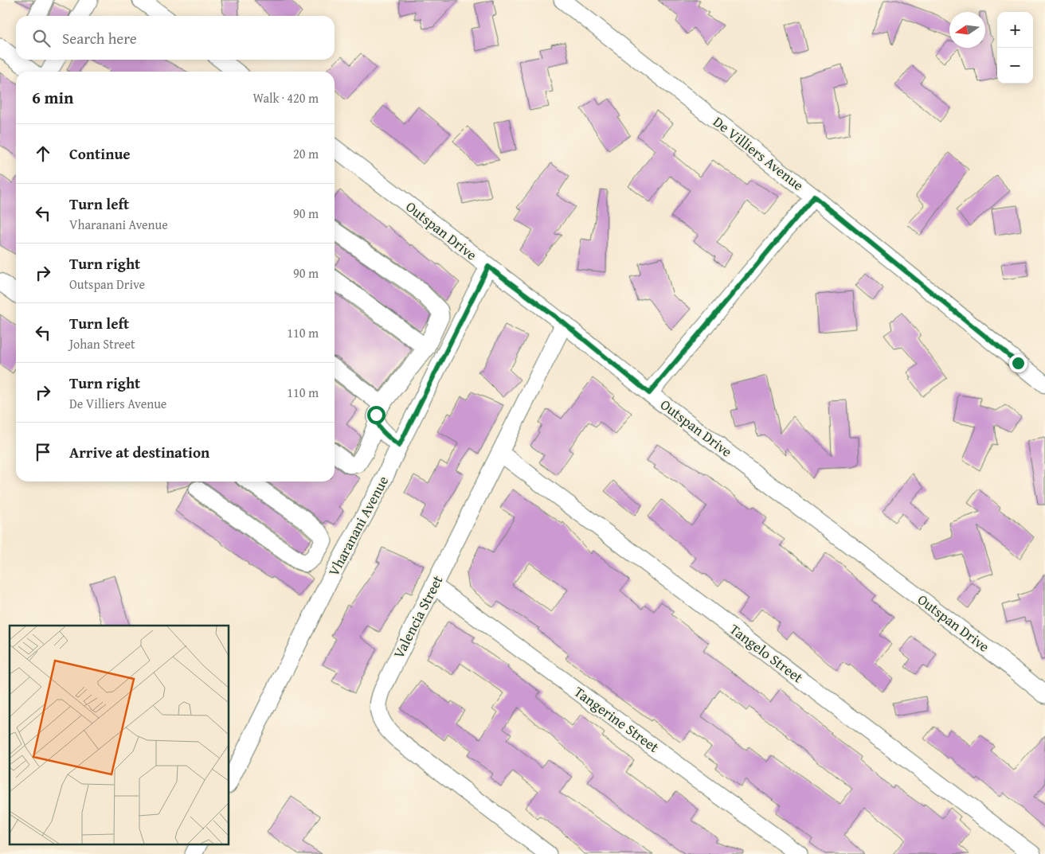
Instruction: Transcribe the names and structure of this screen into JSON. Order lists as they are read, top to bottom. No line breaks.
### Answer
{"streets":{"street":["De Villiers Avenue","Outspan Drive","Vharanani Avenue","Valencia Street","Tangelo Street","Tangerine Street"]},"crossings":[["Outspan Drive","Vharanani Avenue"],["Outspan Drive","Valencia Street"],["Valencia Street","Tangelo Street"],["Valencia Street","Tangerine Street"]],"north":"left","page":{"map_buttons":["+","−"],"search":"Search here","heading":["6 min","Walk · 420 m"],"list":[["Continue","20 m"],["Turn left","Vharanani Avenue","90 m"],["Turn right","Outspan Drive","90 m"],["Turn left","Johan Street","110 m"],["Turn right","De Villiers Avenue","110 m"],"Arrive at destination"]}}
